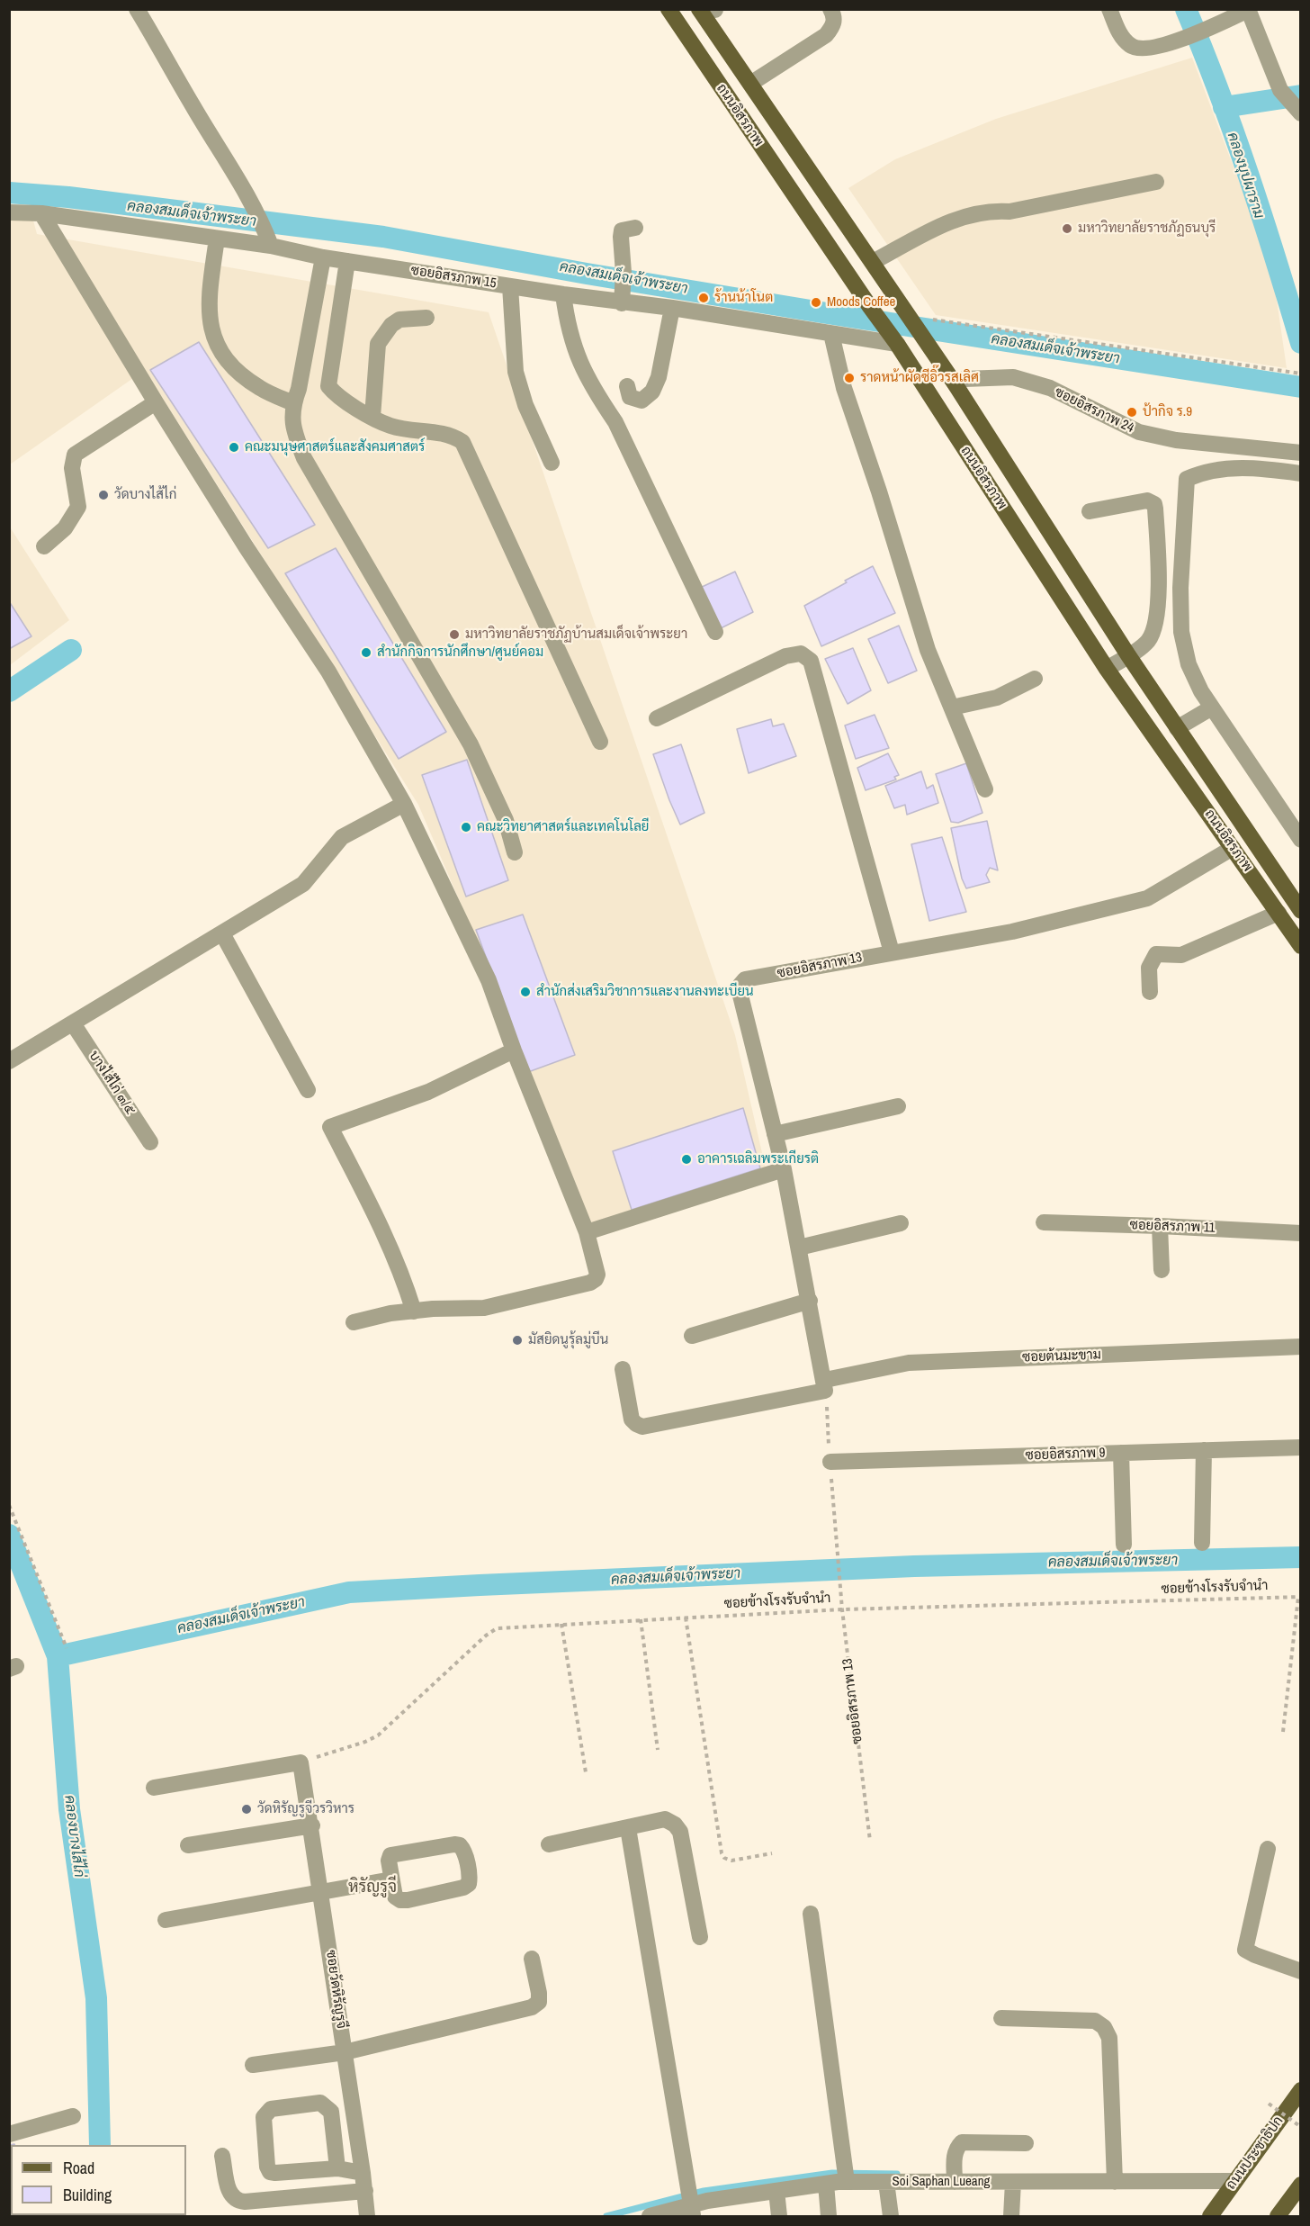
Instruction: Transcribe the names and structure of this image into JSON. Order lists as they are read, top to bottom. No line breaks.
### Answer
{"streets":{"main road":["ถนนอิสรภาพ","ถนนประชาธิปก"],"street":["ซอยอิสรภาพ 15","ซอยอิสรภาพ 24","ซอยอิสรภาพ 13","บางไส้ไก่ ๓/๕","ซอยอิสรภาพ 11","ซอยต้นมะขาม","ซอยอิสรภาพ 9","ซอยวัดหิรัญรูจี","Soi Saphan Lueang"],"path":["ซอยข้างโรงรับจำนำ"]},"crossings":[["ถนนอิสรภาพ","ซอยอิสรภาพ 15"],["ถนนอิสรภาพ","ซอยอิสรภาพ 13"],["ซอยอิสรภาพ 13","ซอยต้นมะขาม"],["ซอยอิสรภาพ 13","ซอยข้างโรงรับจำนำ"],["ซอยข้างโรงรับจำนำ","ซอยวัดหิรัญรูจี"],["ถนนประชาธิปก","Soi Saphan Lueang"]],"districts":["หิรัญรูจี"],"water":["คลองบุปผาราม","คลองสมเด็จเจ้าพระยา","คลองบางไส้ไก่"],"places":["มหาวิทยาลัยราชภัฏธนบุรี","ร้านน้าโนต","Moods Coffee","ราดหน้าผัดซีอิ๊วรสเลิศ","ป้ากิจ ร.9","คณะมนุษศาสตร์และสังคมศาสตร์","วัดบางไส้ไก่","มหาวิทยาลัยราชภัฏบ้านสมเด็จเจ้าพระยา","สำนักกิจการนักศึกษา/ศูนย์คอม","คณะวิทยาศาสตร์และเทคโนโลยี","สำนักส่งเสริมวิชาการและงานลงทะเบียน","อาคารเฉลิมพระเกียรติ","มัสยิดนูรุ้ลมู่บีน","วัดหิรัญรูจีวรวิหาร"],"legend":["Road","Building"]}
